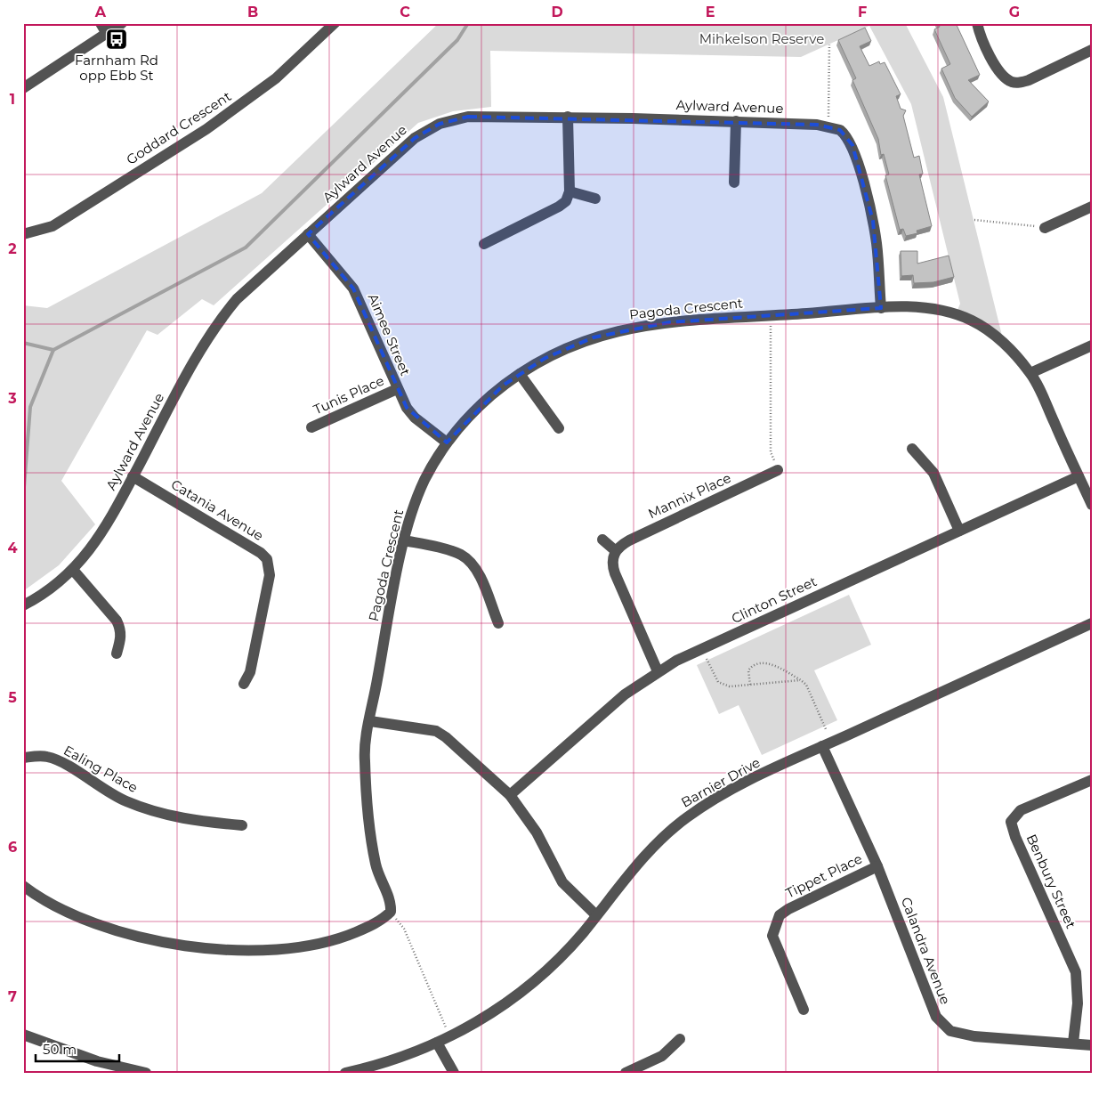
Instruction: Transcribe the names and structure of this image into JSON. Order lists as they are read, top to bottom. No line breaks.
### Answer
{"streets":{"street":["Aylward Avenue","Goddard Crescent","Pagoda Crescent","Aimee Street","Tunis Place","Mannix Place","Catania Avenue","Clinton Street","Ealing Place","Barnier Drive","Tippet Place","Benbury Street","Calandra Avenue"]},"crossings":[["Aylward Avenue","Pagoda Crescent"],["Aylward Avenue","Aimee Street"],["Aylward Avenue","Catania Avenue"],["Pagoda Crescent","Aimee Street"],["Pagoda Crescent","Clinton Street"],["Aimee Street","Tunis Place"],["Barnier Drive","Calandra Avenue"],["Tippet Place","Calandra Avenue"],["Benbury Street","Calandra Avenue"]],"parks":["Mihkelson Reserve"],"places":{"bus stop":["Farnham Rd opp Ebb St"]},"scale_bar":"50 m","grid":{"columns":["A","B","C","D","E","F","G"],"rows":["1","2","3","4","5","6","7"]}}
